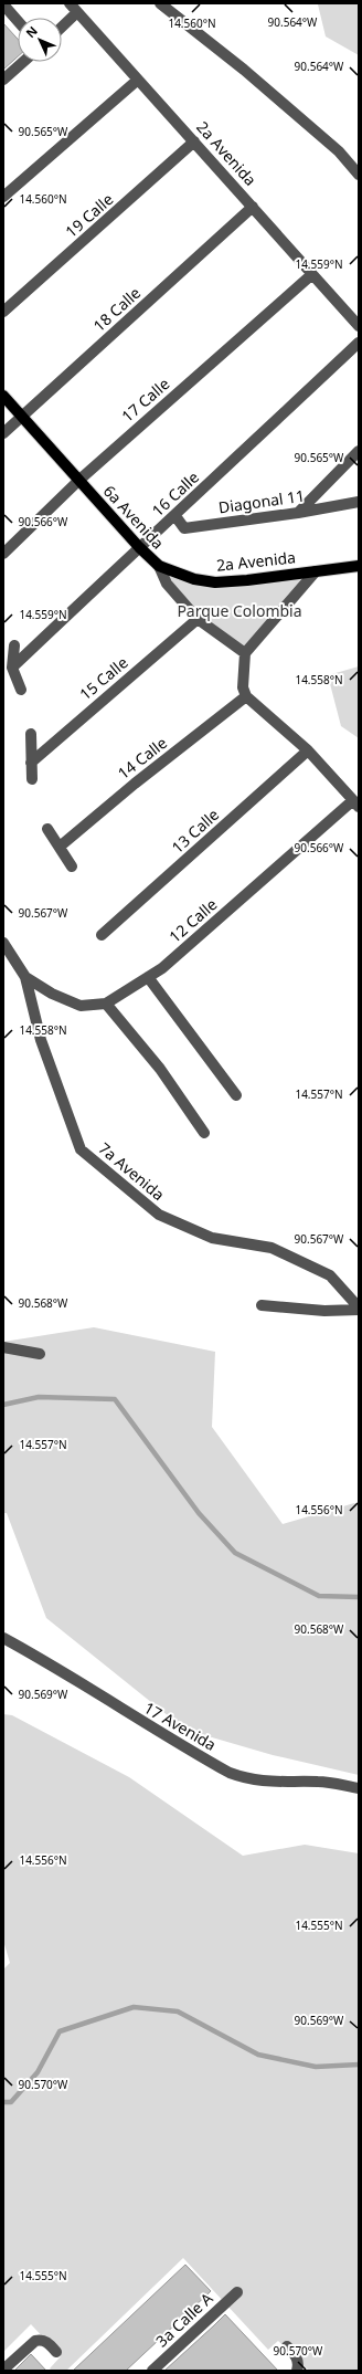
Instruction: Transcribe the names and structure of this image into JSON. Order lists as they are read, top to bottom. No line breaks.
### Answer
{"streets":{"main road":["2a Avenida","6a Avenida"],"street":["19 Calle","18 Calle","17 Calle","16 Calle","Diagonal 11","15 Calle","14 Calle","13 Calle","12 Calle","7a Avenida","17 Avenida","3a Calle A"]},"crossings":[["2a Avenida","19 Calle"],["2a Avenida","18 Calle"],["2a Avenida","17 Calle"],["2a Avenida","6a Avenida"],["18 Calle","6a Avenida"],["17 Calle","6a Avenida"],["16 Calle","Diagonal 11"],["16 Calle","6a Avenida"],["6a Avenida","15 Calle"],["12 Calle","7a Avenida"]],"parks":["Parque Colombia"],"north":"top left","coordinates":["90.564°W","14.560°N","90.565°W","14.559°N","90.566°W","14.558°N","90.567°W","14.557°N","90.568°W","14.556°N","90.569°W","14.555°N","90.570°W"]}
